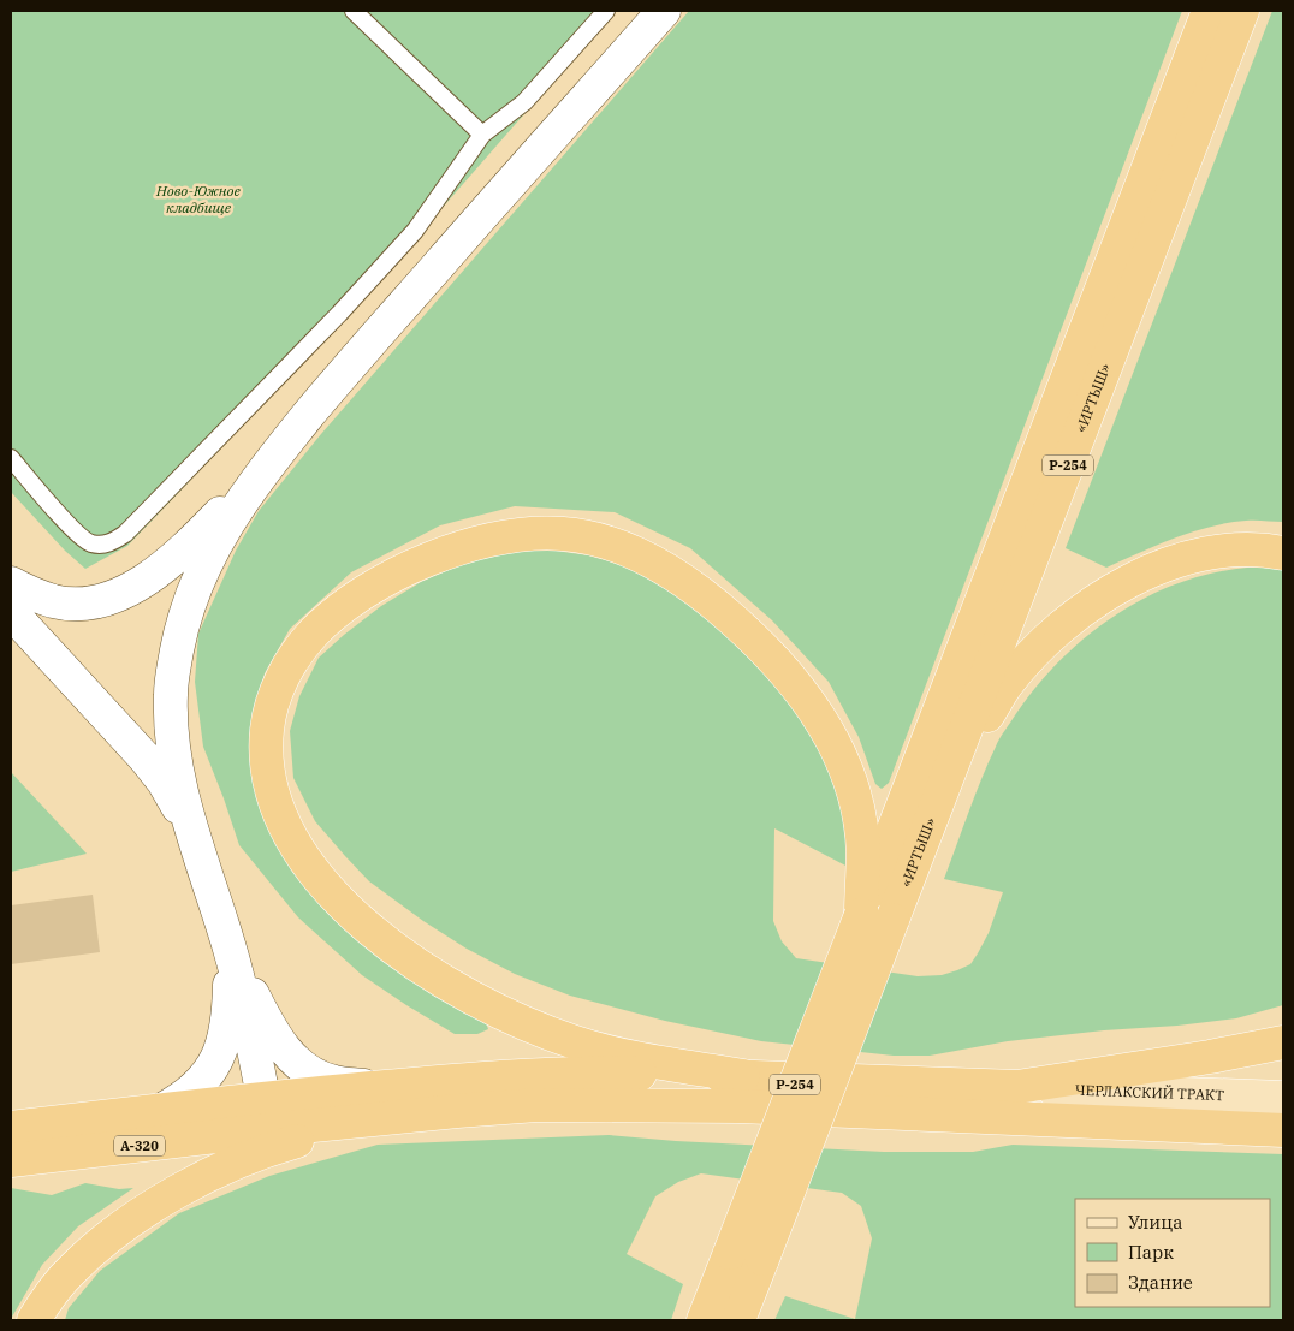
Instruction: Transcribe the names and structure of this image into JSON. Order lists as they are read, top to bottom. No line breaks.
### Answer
{"streets":{"highway":["«ИРТЫШ»","Р-254","А-320"],"main road":["ЧЕРЛАКСКИЙ ТРАКТ"]},"parks":["Ново-Южное кладбище"],"legend":["Улица","Парк","Здание"]}
